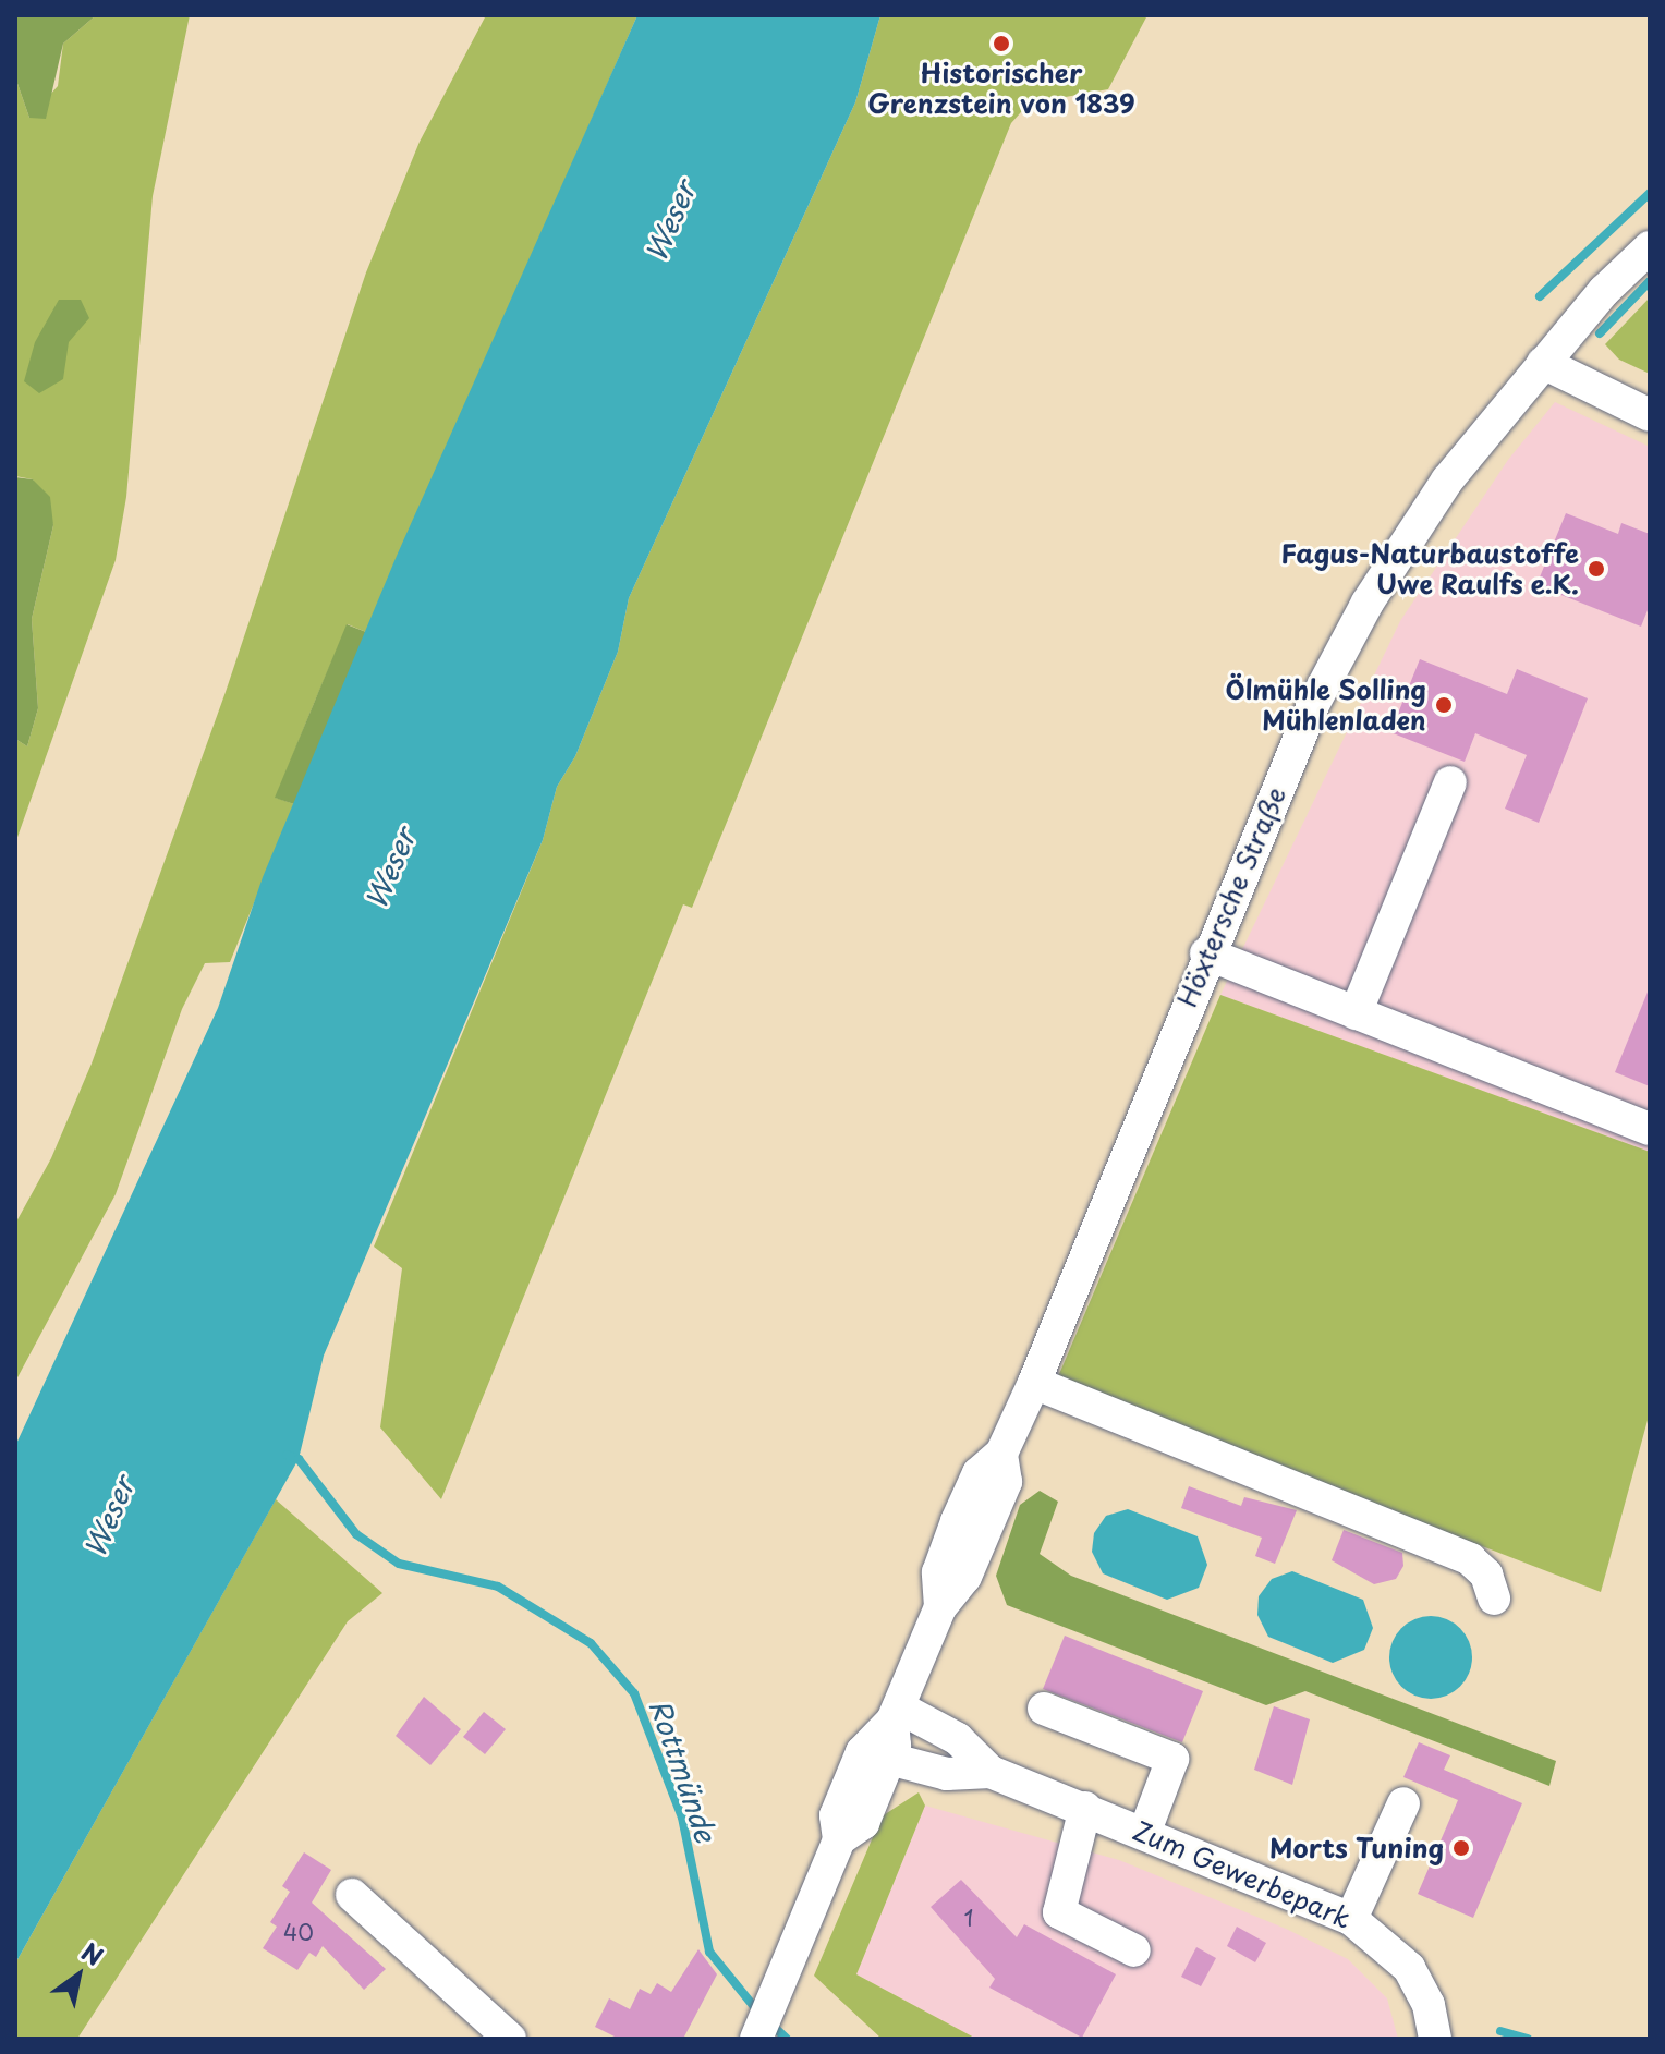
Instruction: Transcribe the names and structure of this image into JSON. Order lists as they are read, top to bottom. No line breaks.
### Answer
{"streets":{"street":["Höxtersche Straße","Zum Gewerbepark"]},"crossings":[["Höxtersche Straße","Zum Gewerbepark"]],"water":["Weser","Rottmünde"],"places":["Historischer Grenzstein von 1839","Fagus-Naturbaustoffe Uwe Raulfs e.K.","Ölmühle Solling Mühlenladen","Morts Tuning"],"house_numbers":["1","40"],"north":"top right"}
